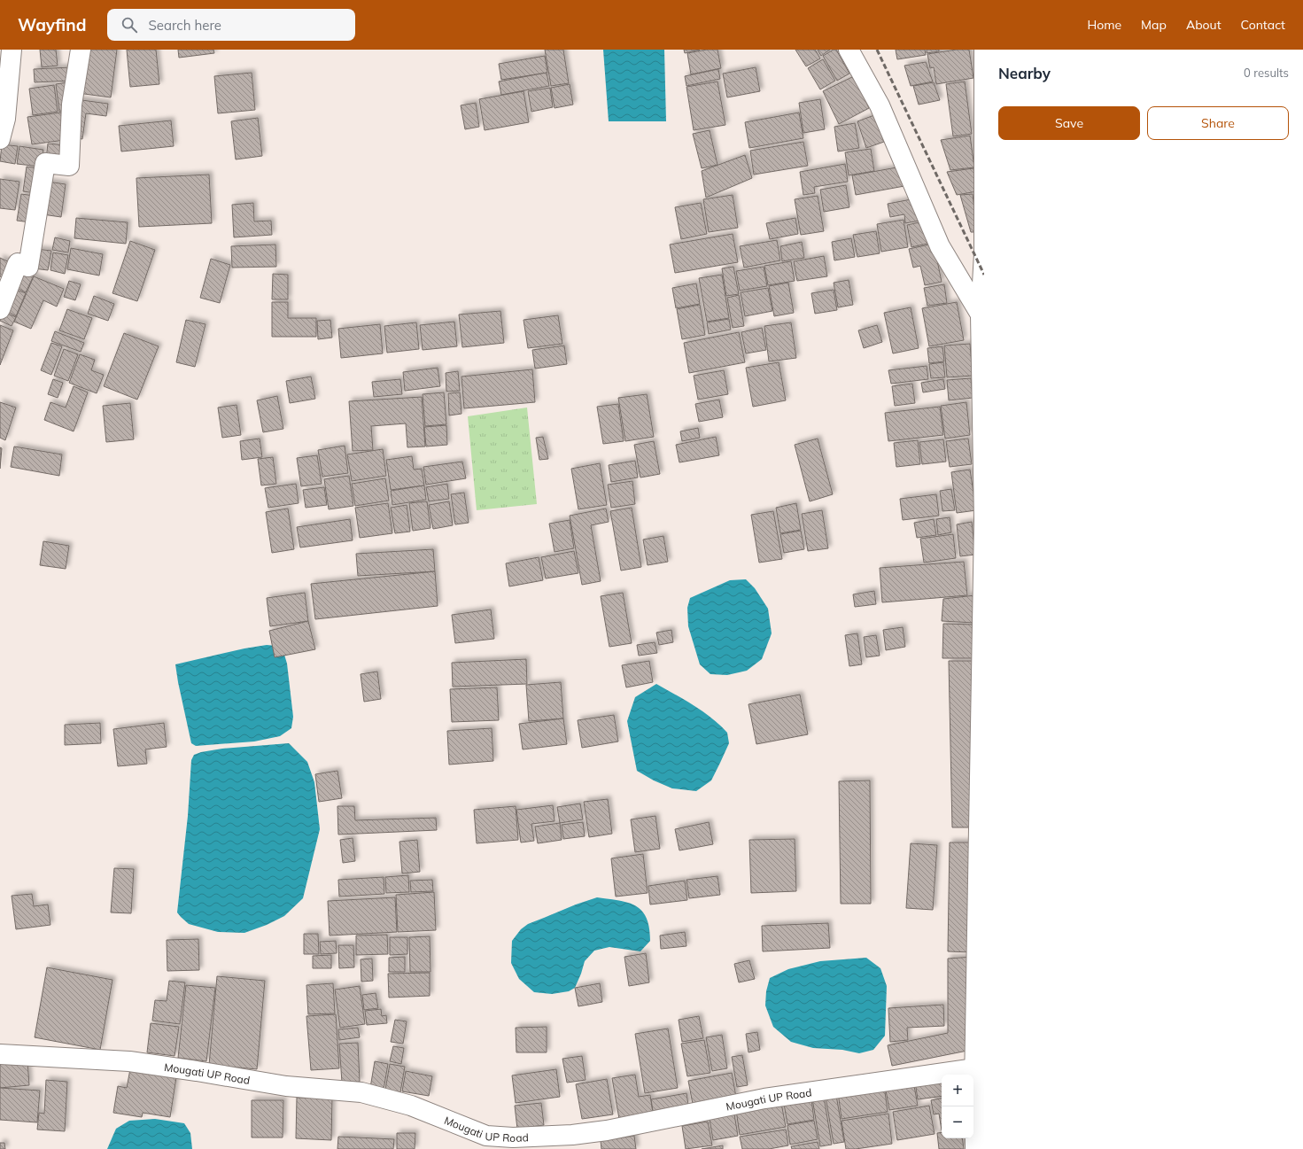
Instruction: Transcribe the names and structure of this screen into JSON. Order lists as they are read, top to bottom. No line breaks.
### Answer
{"streets":{"street":["Mougati UP Road"]},"page":{"header":"Wayfind","search":"Search here","nav":["Home","Map","About","Contact"],"heading":["Nearby","0 results"],"buttons":["Save","Share"],"map_buttons":["+","−"]}}
